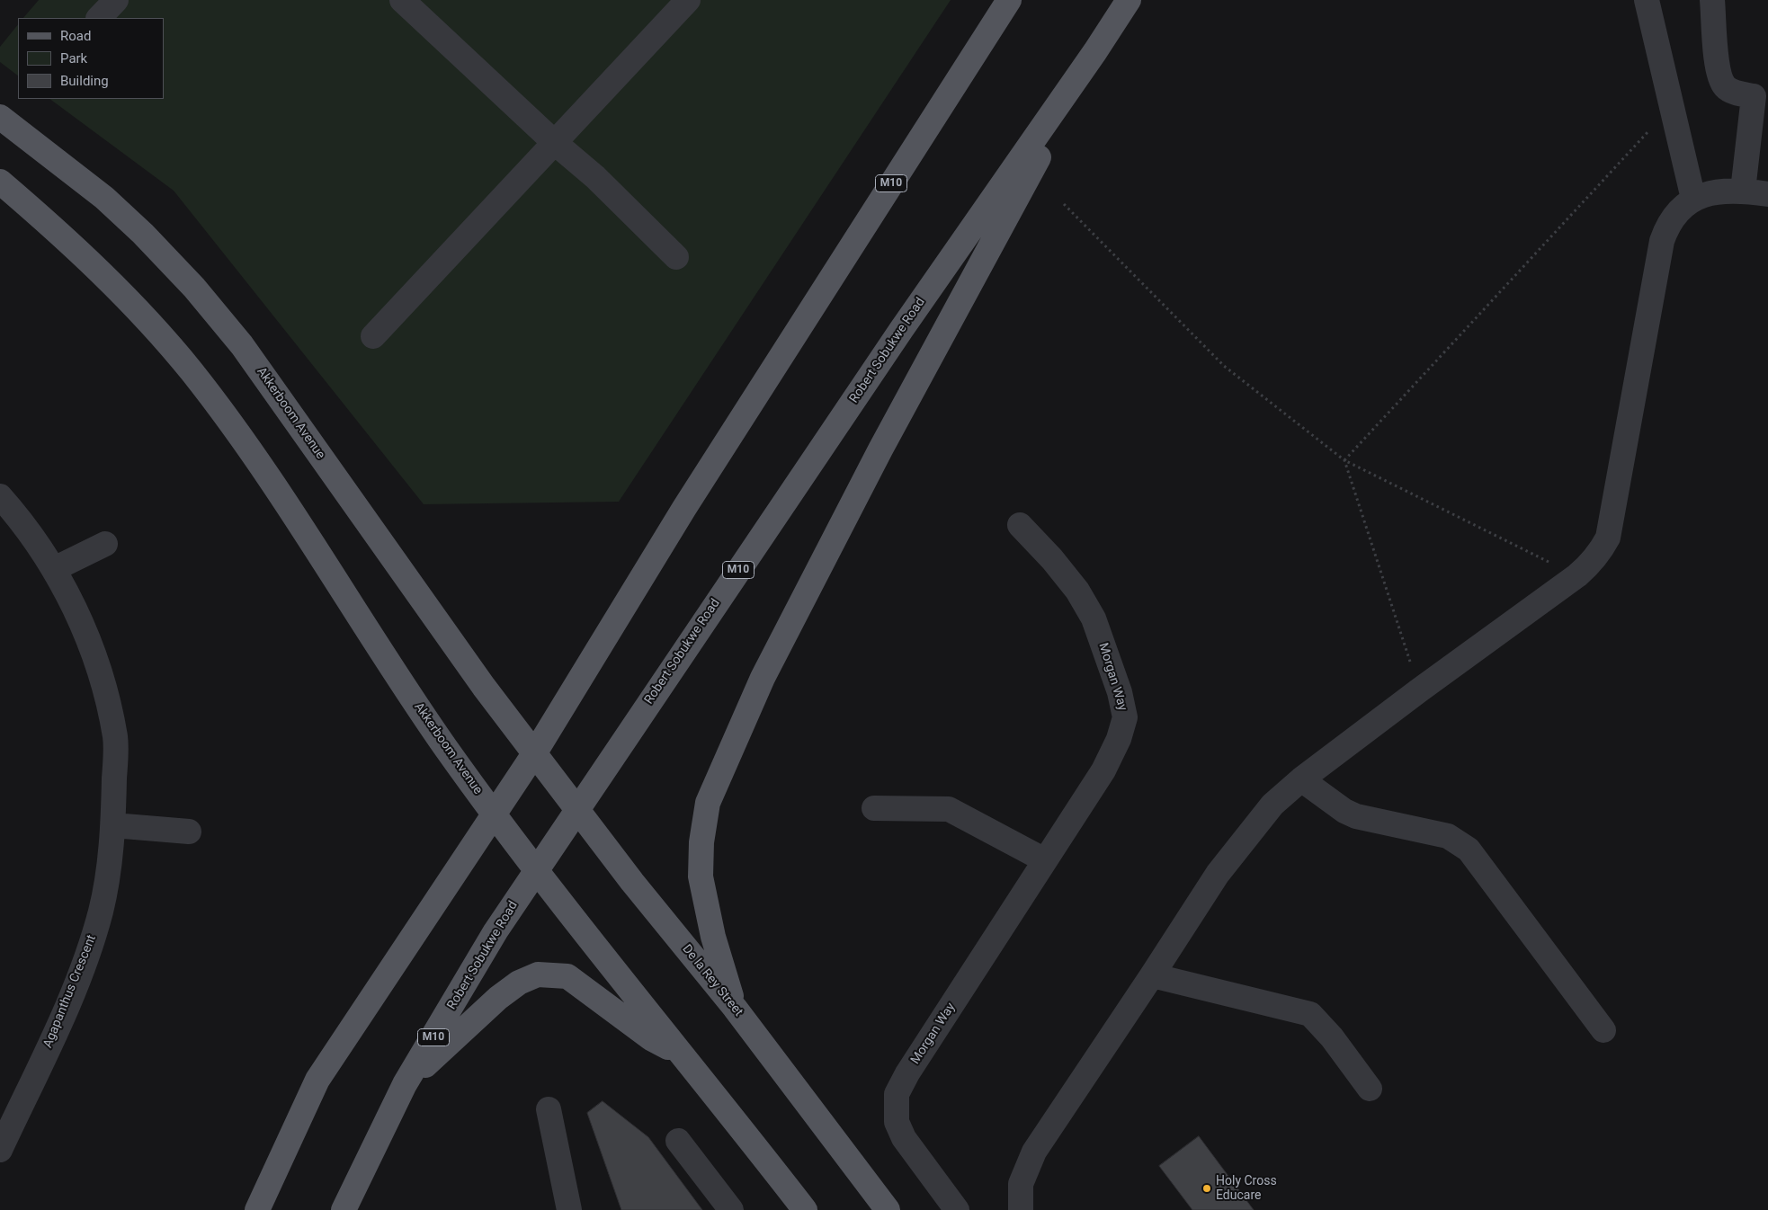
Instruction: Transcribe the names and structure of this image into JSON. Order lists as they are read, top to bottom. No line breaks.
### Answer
{"streets":{"main road":["M10","Robert Sobukwe Road","Akkerboom Avenue","De la Rey Street"],"street":["Morgan Way","Agapanthus Crescent"]},"crossings":[["M10","Akkerboom Avenue"],["M10","De la Rey Street"],["Robert Sobukwe Road","De la Rey Street"],["Akkerboom Avenue","De la Rey Street"]],"places":["Holy Cross Educare"],"legend":["Road","Park","Building"]}
